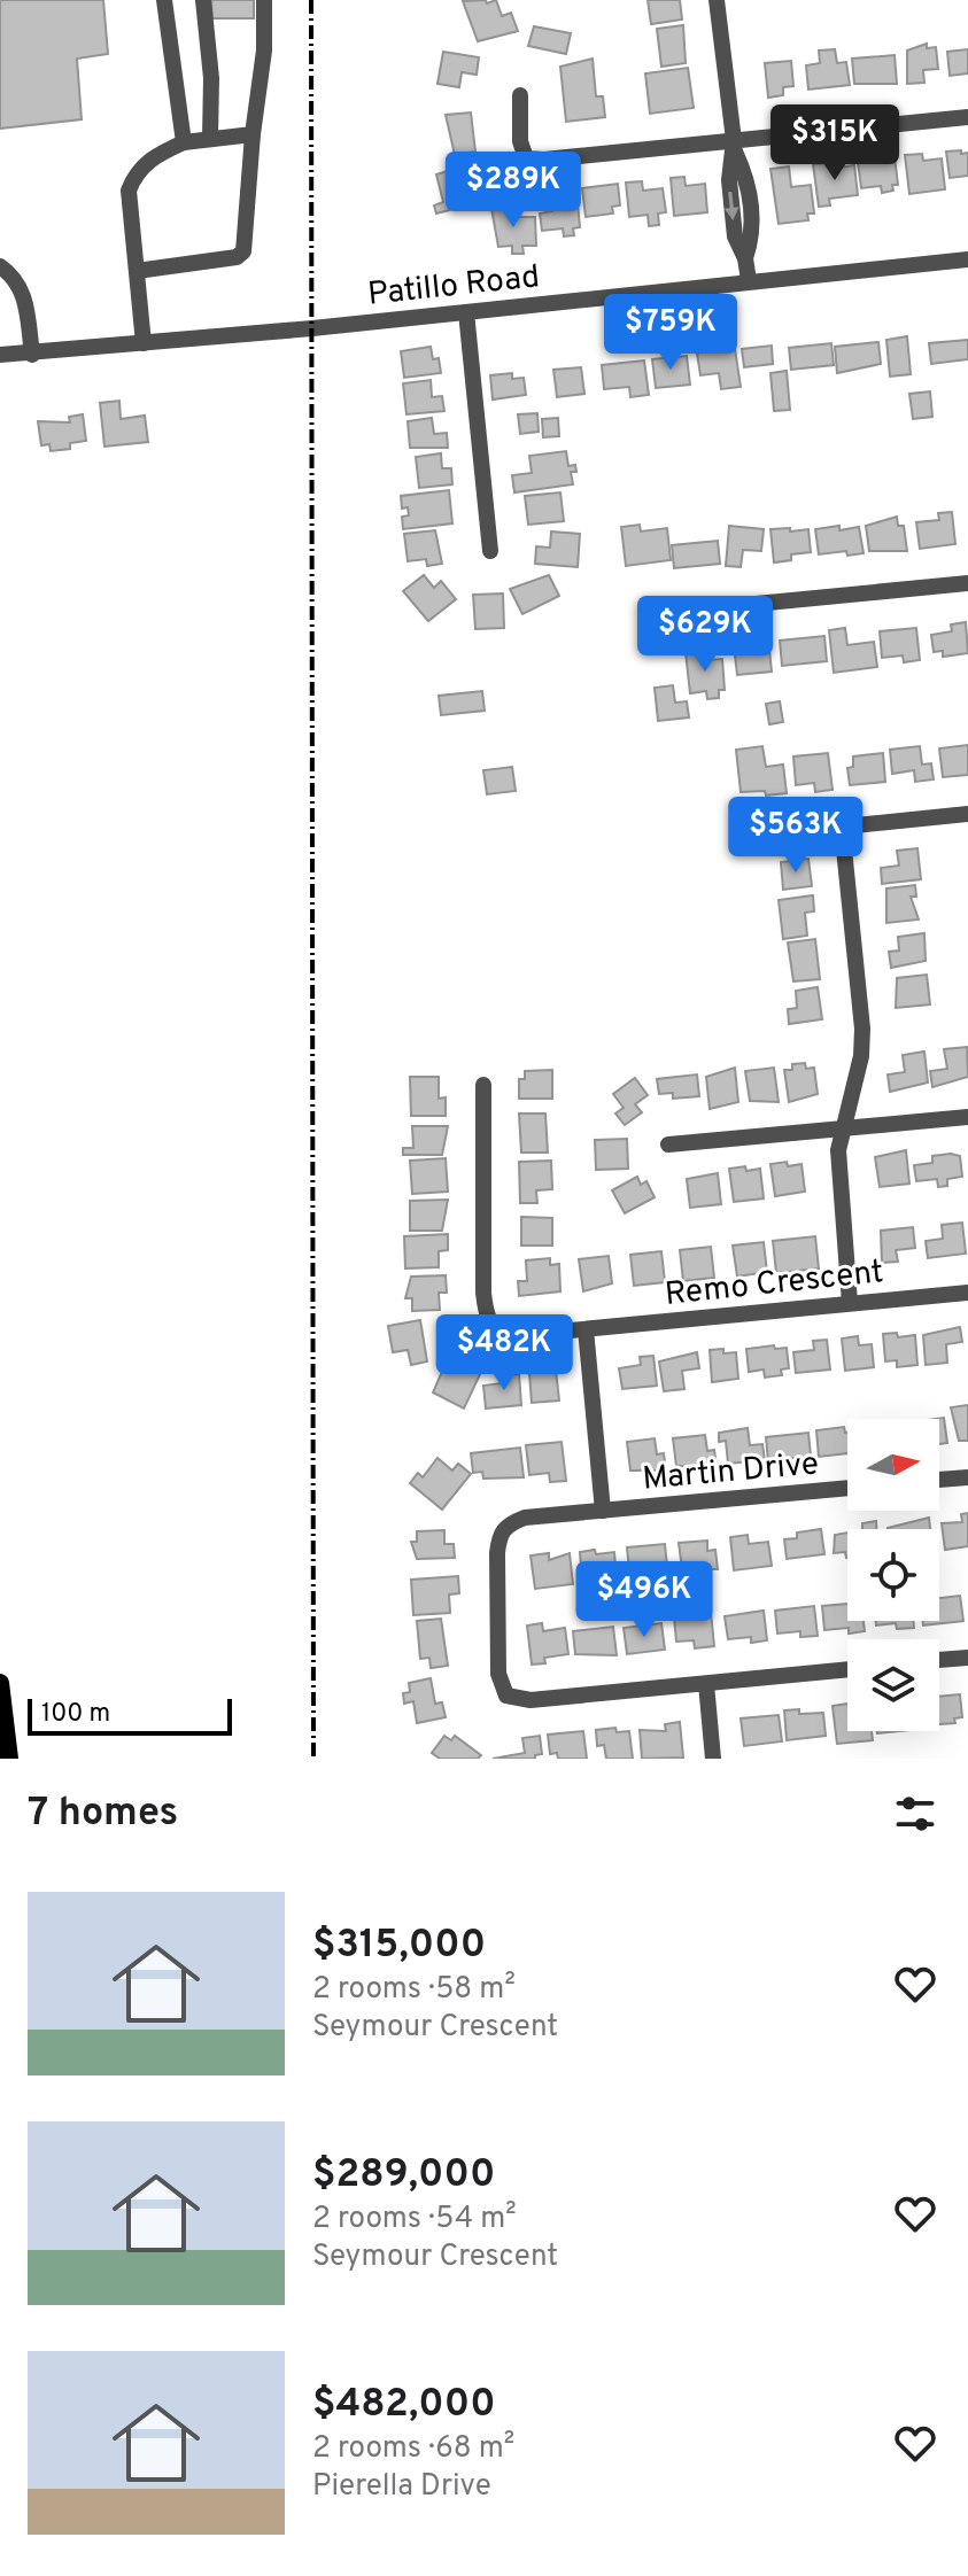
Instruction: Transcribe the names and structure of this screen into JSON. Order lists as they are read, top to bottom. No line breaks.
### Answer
{"streets":{"street":["Patillo Road","Remo Crescent","Martin Drive"]},"scale_bar":"100 m","north":"right","page":{"price":["$315K","$289K","$759K","$629K","$563K","$482K","$496K"],"scale":"100 m","heading":"7 homes","list":[{"name":"$315,000","note":"2 rooms · 58 m² · Seymour Crescent"},{"name":"$289,000","note":"2 rooms · 54 m² · Seymour Crescent"},{"name":"$482,000","note":"2 rooms · 68 m² · Pierella Drive"}]}}
